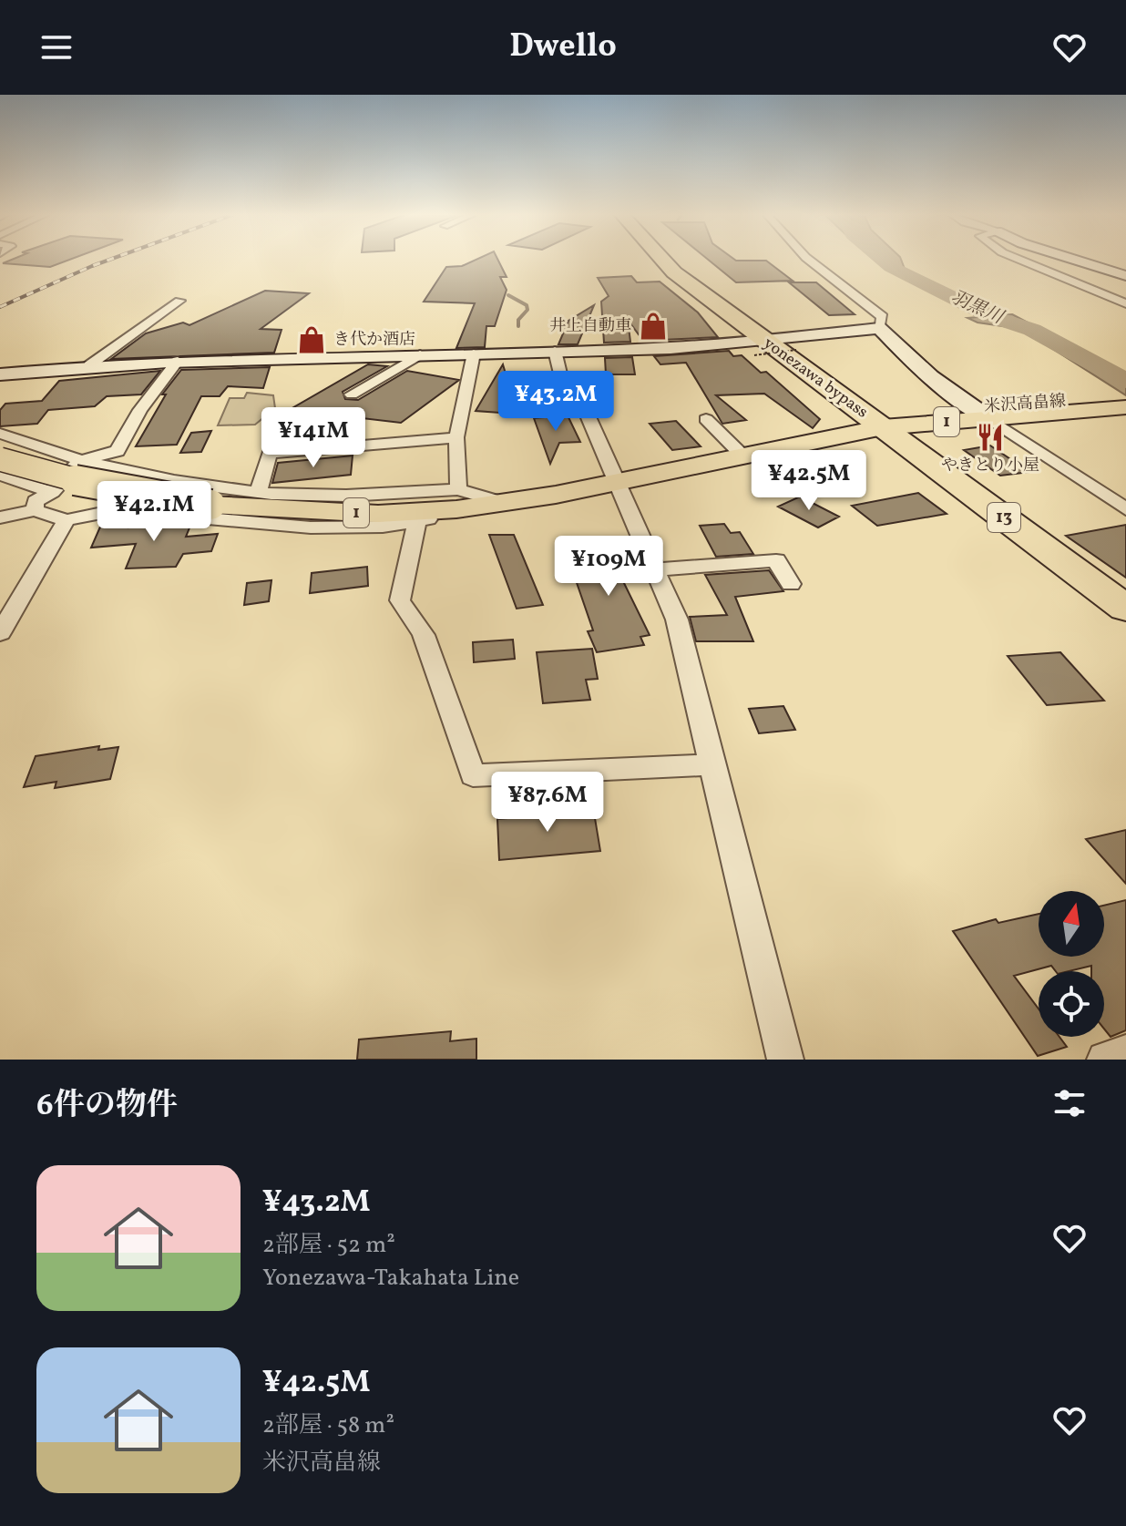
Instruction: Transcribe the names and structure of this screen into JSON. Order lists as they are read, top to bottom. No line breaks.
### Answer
{"streets":{"highway":["yonezawa bypass","13"],"main road":["米沢高畠線","1"]},"crossings":[["yonezawa bypass","米沢高畠線"],["米沢高畠線","1"]],"water":["羽黒川"],"places":{"shop":["井上自動車","き代か酒店"],"restaurant":["やきとり小屋"]},"north":"top","page":{"header":"Dwello","price":["¥43.2M","¥141M","¥42.5M","¥42.1M","¥109M","¥87.6M"],"heading":"6件の物件","list":[{"name":"¥43.2M","note":"2部屋 · 52 m² · Yonezawa-Takahata Line"},{"name":"¥42.5M","note":"2部屋 · 58 m² · 米沢高畠線"}]}}
